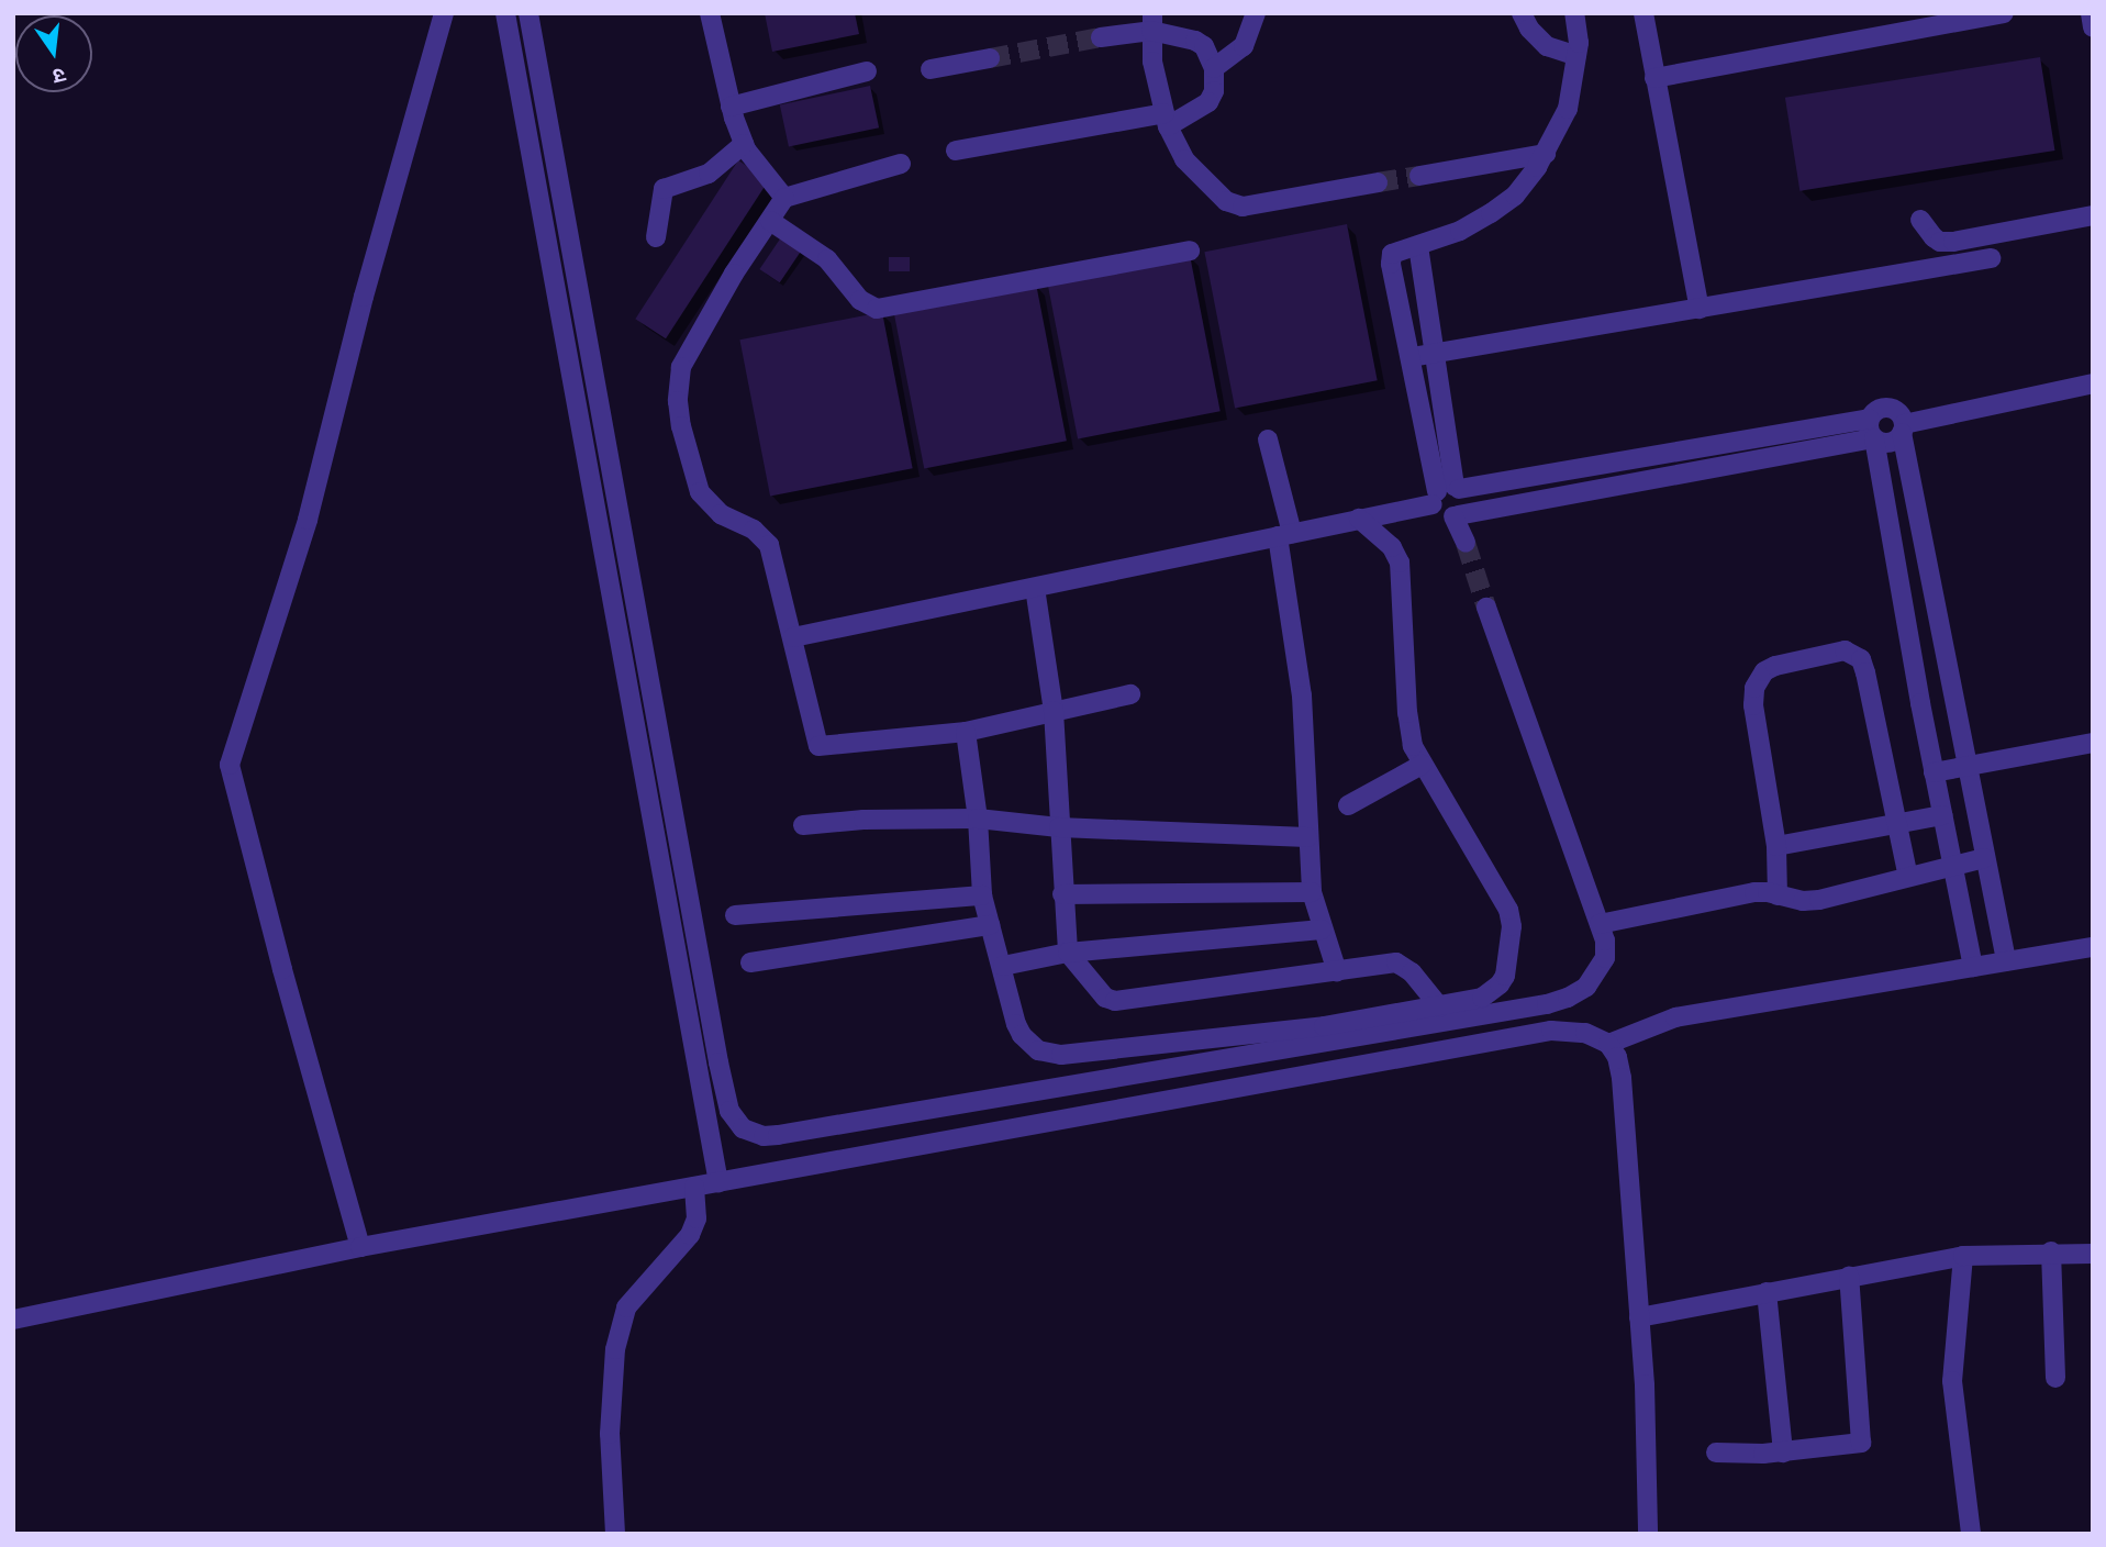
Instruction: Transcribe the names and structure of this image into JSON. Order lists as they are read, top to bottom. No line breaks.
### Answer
{"north":"bottom"}
